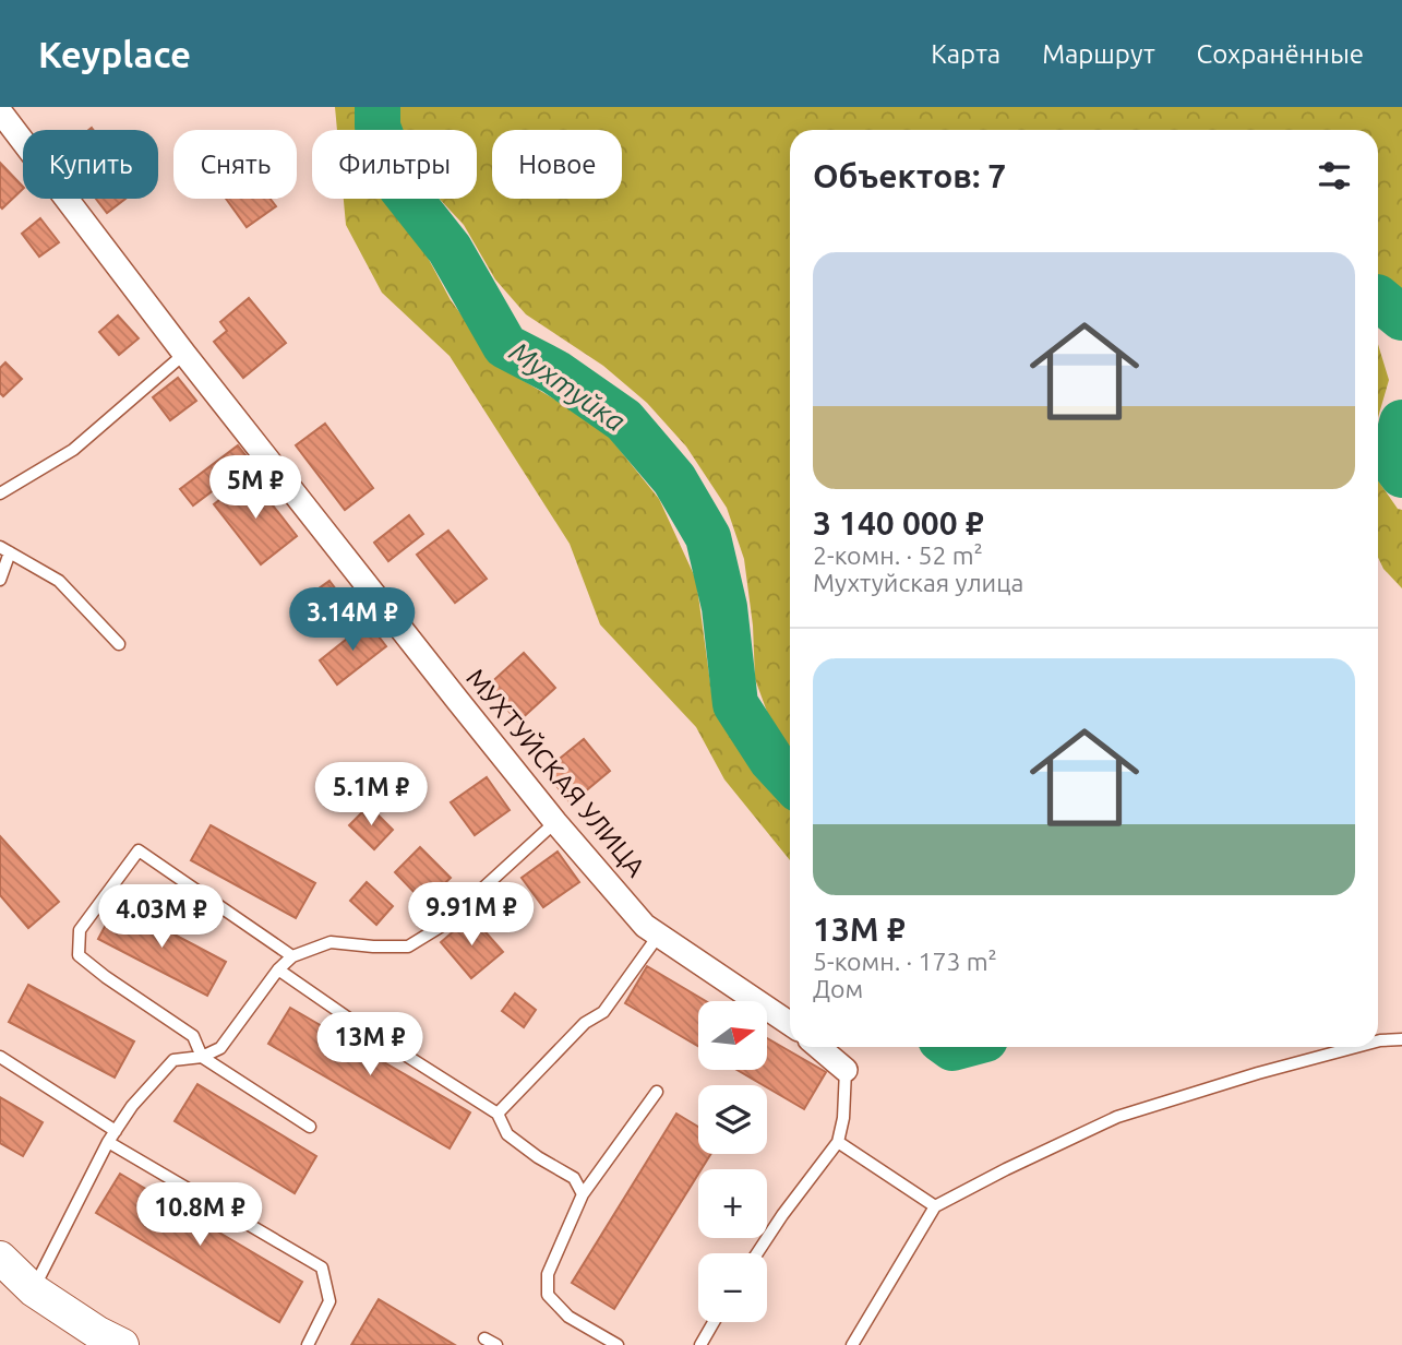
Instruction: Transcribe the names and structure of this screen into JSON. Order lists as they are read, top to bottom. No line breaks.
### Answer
{"streets":{"street":["МУХТУЙСКАЯ УЛИЦА"]},"water":["Мухтуйка"],"north":"right","page":{"header":"Keyplace","nav":["Карта","Маршрут","Сохранённые"],"chip":["Купить","Снять","Фильтры","Новое"],"heading":"Объектов: 7","list":[{"name":"3 140 000 ₽","note":"2-комн. · 52 m² · Мухтуйская улица"},{"name":"13M ₽","note":"5-комн. · 173 m² · Дом"}],"price":["5M ₽","3.14M ₽","5.1M ₽","9.91M ₽","4.03M ₽","13M ₽","10.8M ₽"],"map_buttons":["+","−"]}}
